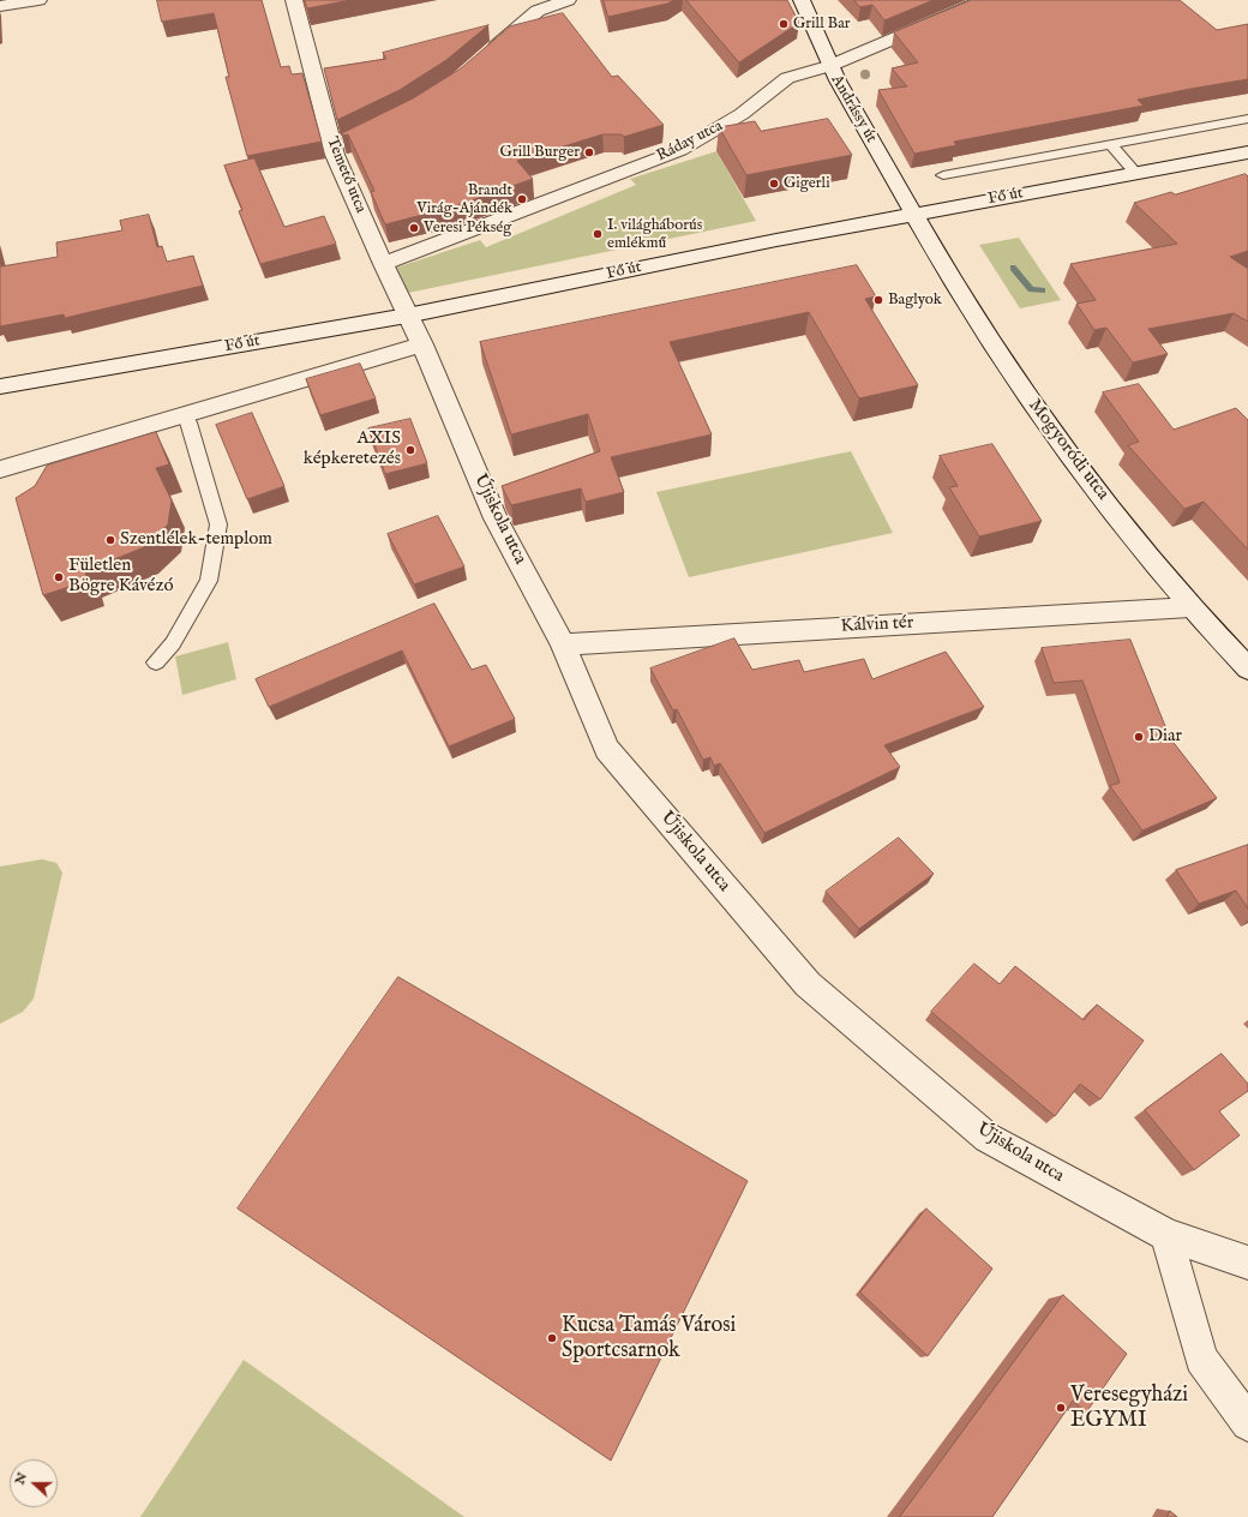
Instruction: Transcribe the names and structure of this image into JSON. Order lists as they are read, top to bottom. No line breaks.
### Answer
{"streets":{"street":["Andrássy út","Ráday utca","Temető utca","Fő út","Mogyoródi utca","Újiskola utca","Kálvin tér"]},"crossings":[["Andrássy út","Ráday utca"],["Andrássy út","Fő út"],["Andrássy út","Mogyoródi utca"],["Ráday utca","Temető utca"],["Temető utca","Fő út"],["Temető utca","Újiskola utca"],["Fő út","Mogyoródi utca"],["Fő út","Újiskola utca"],["Mogyoródi utca","Kálvin tér"],["Újiskola utca","Kálvin tér"]],"places":["Grill Bar","Grill Burger","Gigerli","Brandt Virág-Ajándék","Veresi Pékség","I. világháborús emlékmű","Baglyok","AXIS képkeretezés","Szentlélek-templom","Fületlen Bögre Kávézó","Diar","Kucsa Tamás Városi Sportcsarnok","Veresegyházi EGYMI"],"north":"left"}
